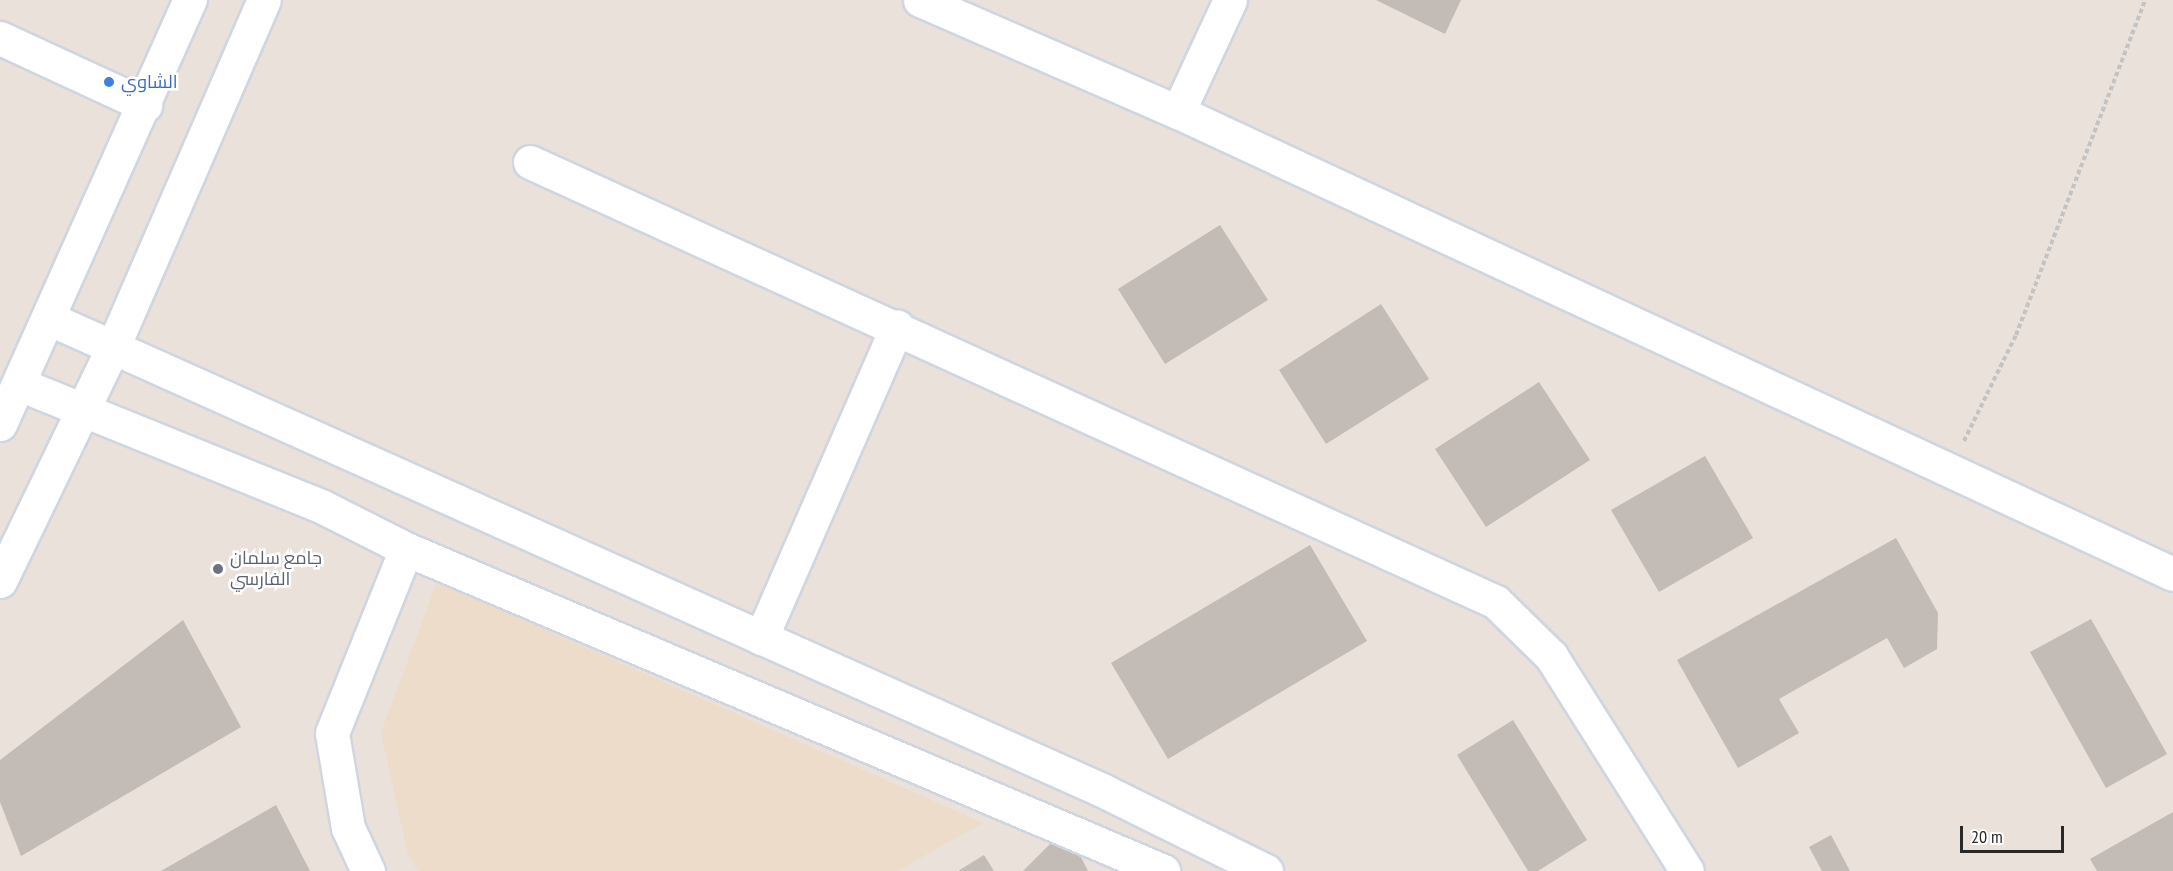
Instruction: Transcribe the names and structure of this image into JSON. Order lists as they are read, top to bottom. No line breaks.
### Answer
{"places":["الشاوي","جامع سلمان الفارسي"],"scale_bar":"20 m"}
